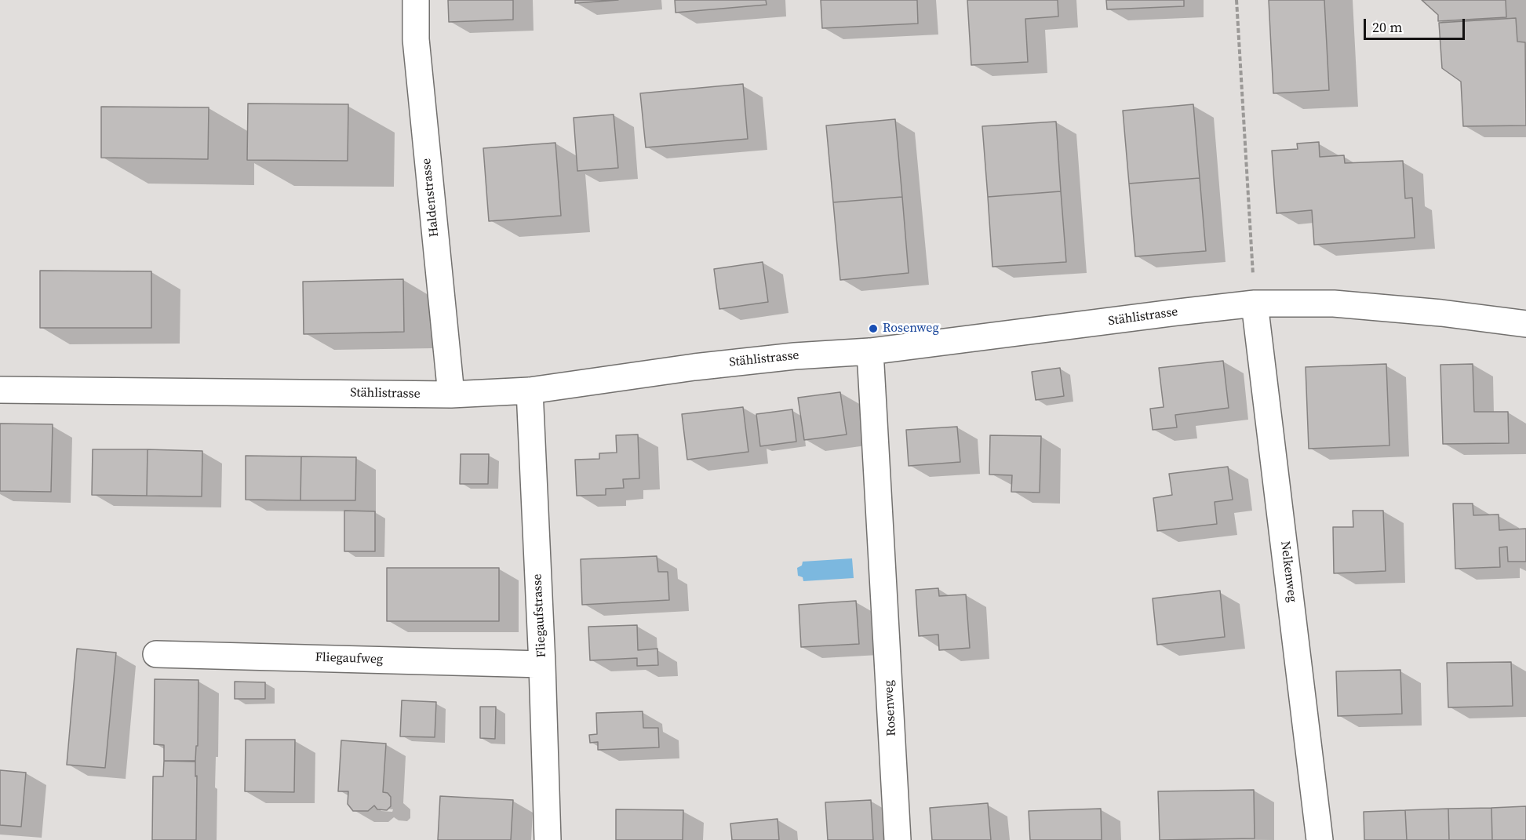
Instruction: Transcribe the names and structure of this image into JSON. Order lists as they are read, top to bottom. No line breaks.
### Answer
{"streets":{"street":["Haldenstrasse","Stählistrasse","Nelkenweg","Fliegaufstrasse","Fliegaufweg","Rosenweg"]},"crossings":[["Haldenstrasse","Stählistrasse"],["Stählistrasse","Nelkenweg"],["Stählistrasse","Fliegaufstrasse"],["Stählistrasse","Rosenweg"],["Fliegaufstrasse","Fliegaufweg"]],"places":["Rosenweg"],"scale_bar":"20 m"}
